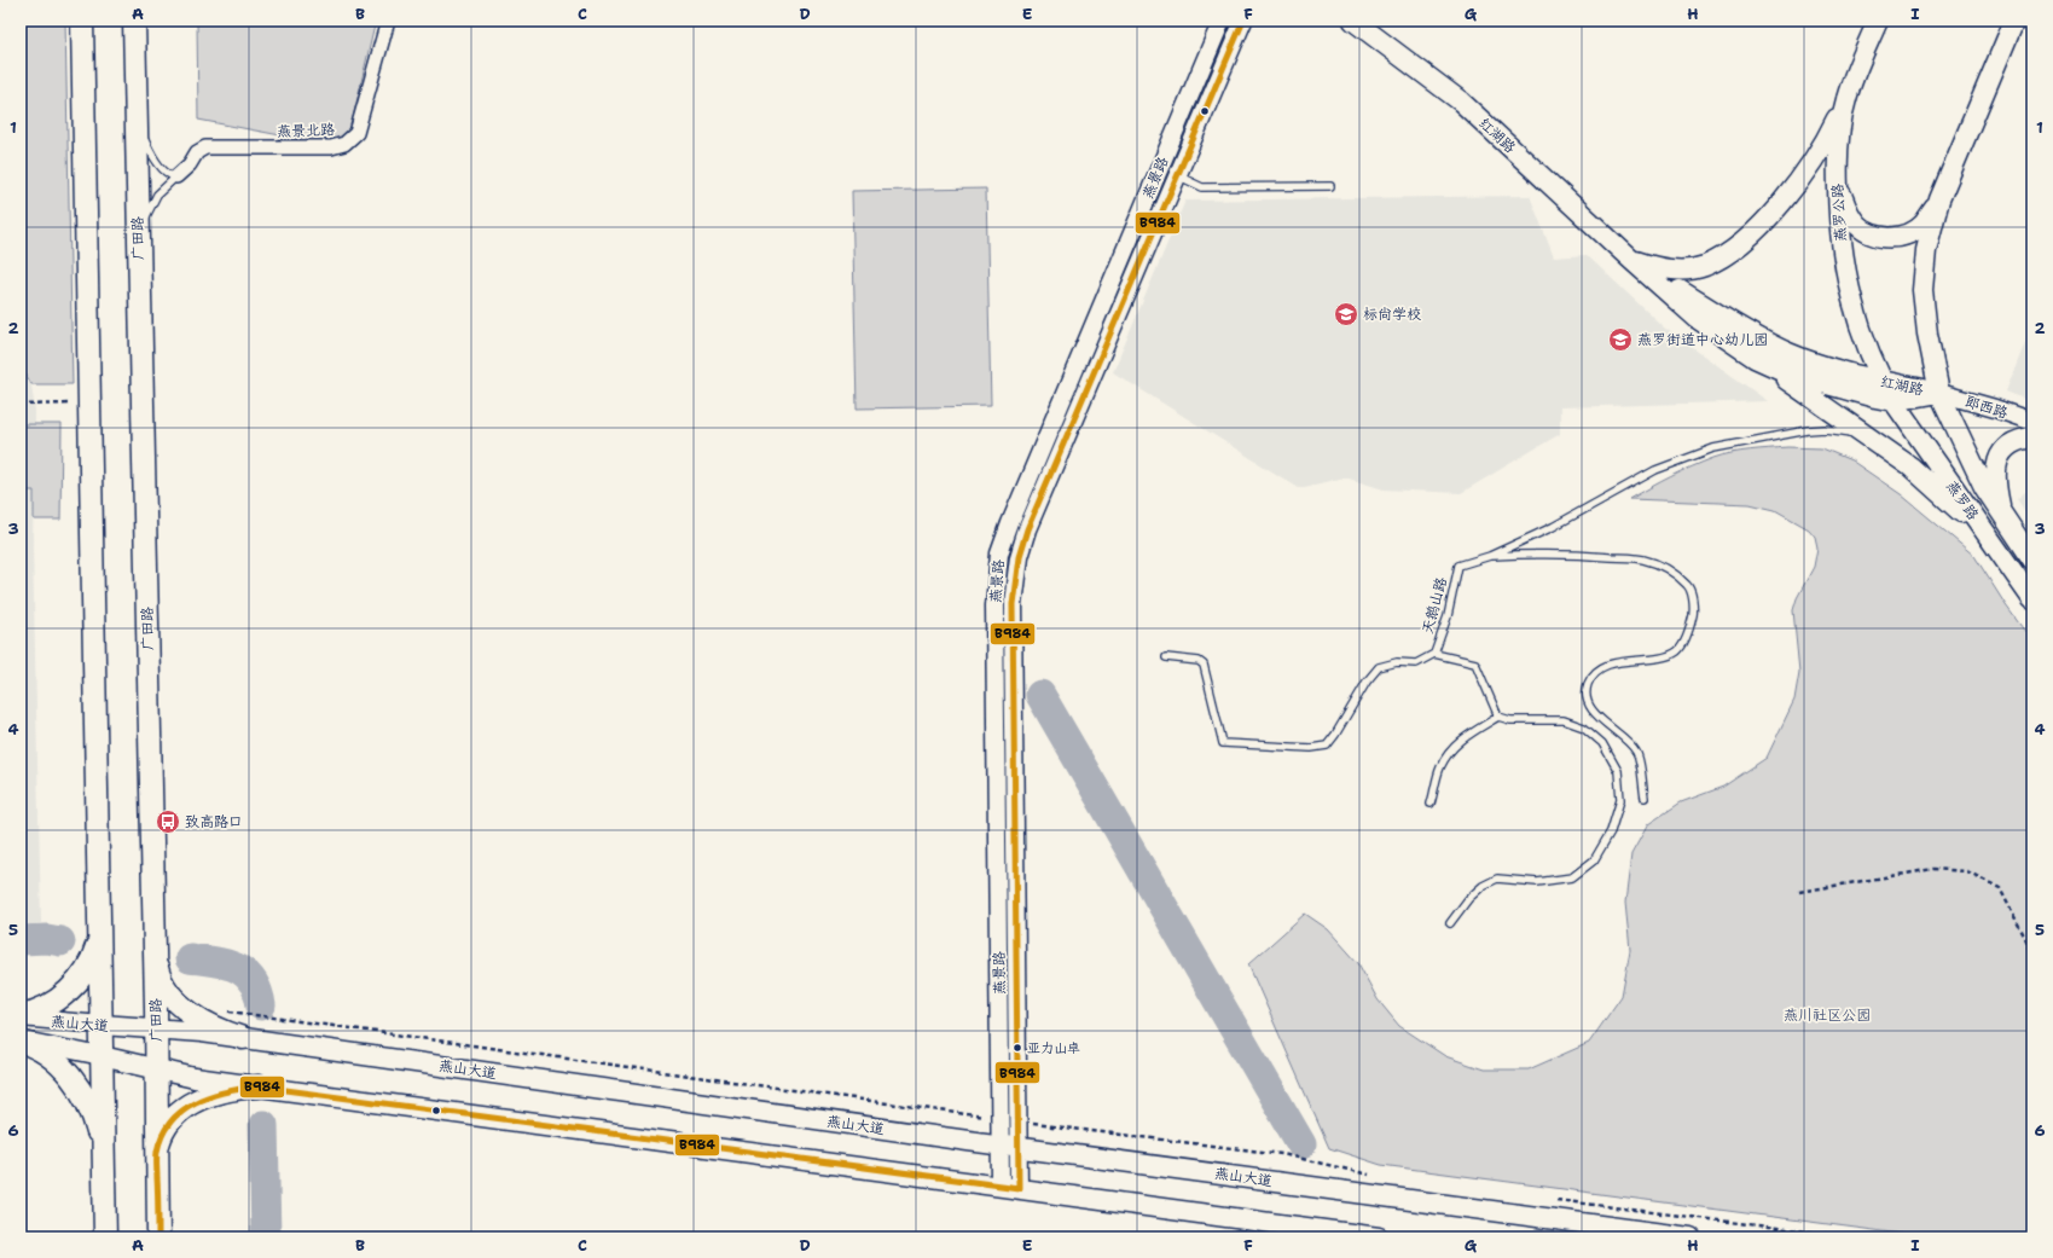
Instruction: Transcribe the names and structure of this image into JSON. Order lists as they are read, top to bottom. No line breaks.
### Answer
{"streets":{"main road":["红湖路","燕罗公路","广田路","燕罗路","燕山大道"],"street":["燕景北路","燕景路","郎西路"],"lane":["天鹅山路"]},"crossings":[["红湖路","燕罗公路"],["红湖路","郎西路"],["红湖路","燕罗路"],["燕景路","燕山大道"],["燕罗公路","燕罗路"],["广田路","燕山大道"],["郎西路","燕罗路"]],"parks":["燕川社区公园"],"places":{"school or university":["标尚学校","燕罗街道中心幼儿园"],"bus stop":["致高路口"],"other":["亚力山卓"]},"lines":["transit line B984"],"grid":{"columns":["A","B","C","D","E","F","G","H","I"],"rows":["1","2","3","4","5","6"]}}
